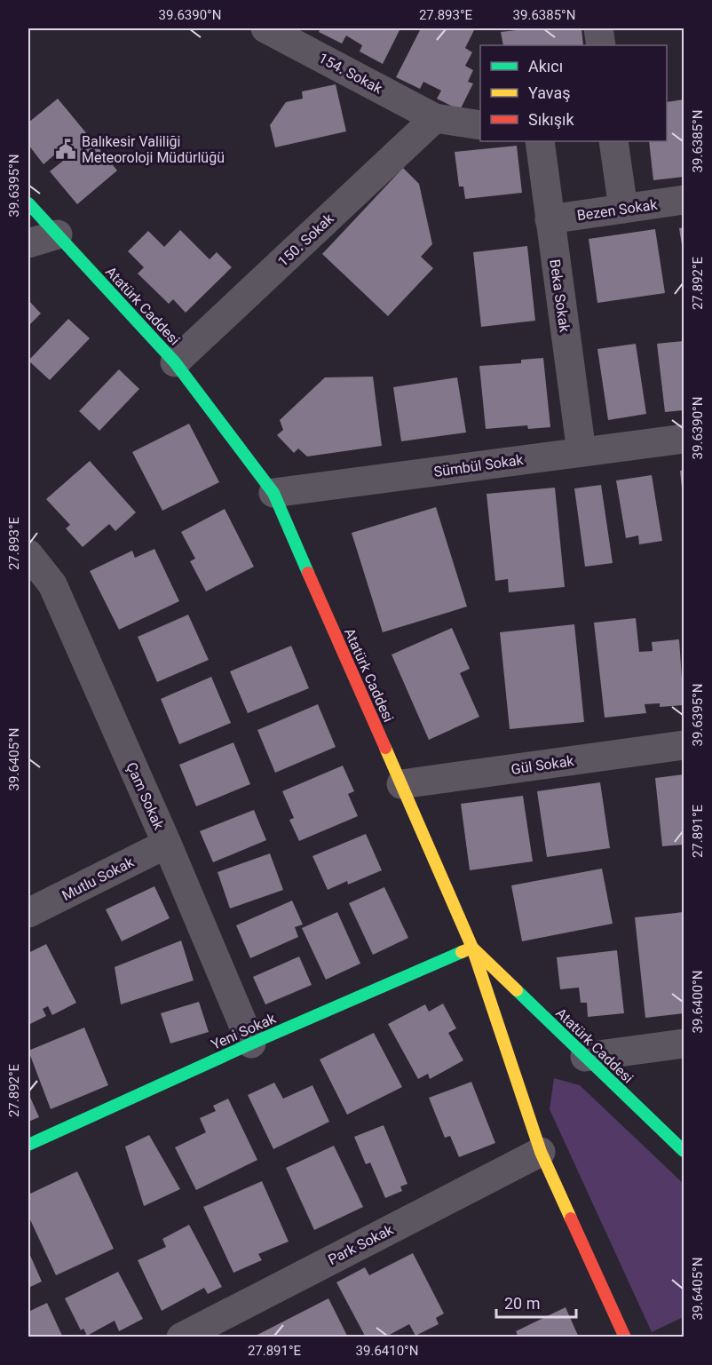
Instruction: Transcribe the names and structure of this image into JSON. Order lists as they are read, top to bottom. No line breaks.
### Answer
{"streets":{"main road":["Atatürk Caddesi","Yeni Sokak"],"street":["154. Sokak","Bezen Sokak","150. Sokak","Beka Sokak","Sümbül Sokak","Gül Sokak","Çam Sokak","Mutlu Sokak","Park Sokak"]},"crossings":[["154. Sokak","150. Sokak"],["Bezen Sokak","Beka Sokak"],["150. Sokak","Atatürk Caddesi"],["Beka Sokak","Sümbül Sokak"],["Atatürk Caddesi","Sümbül Sokak"],["Atatürk Caddesi","Gül Sokak"],["Atatürk Caddesi","Yeni Sokak"],["Çam Sokak","Mutlu Sokak"],["Çam Sokak","Yeni Sokak"]],"places":{"public building":["Balıkesir Valiliği Meteoroloji Müdürlüğü"]},"legend":["Akıcı","Yavaş","Sıkışık"],"scale_bar":"20 m","coordinates":["39.6390°N","27.893°E","39.6385°N","39.6395°N","27.892°E","39.6405°N","27.891°E","39.6400°N","39.6410°N"]}
